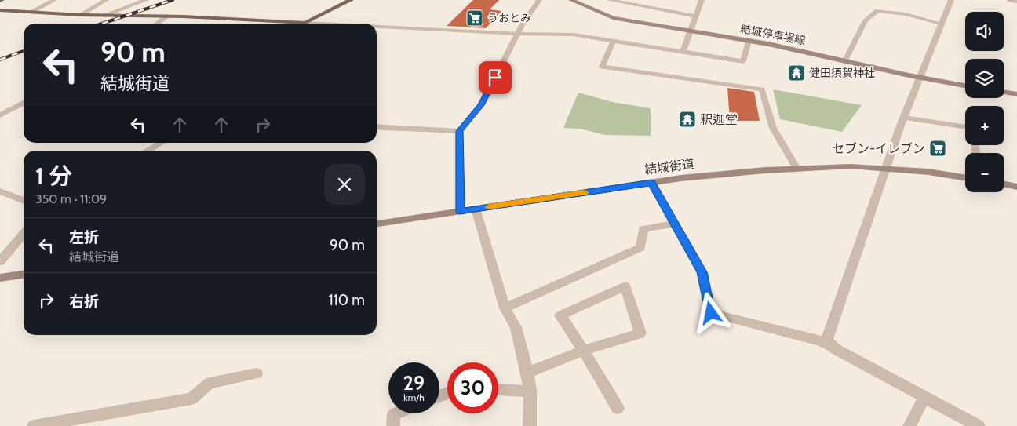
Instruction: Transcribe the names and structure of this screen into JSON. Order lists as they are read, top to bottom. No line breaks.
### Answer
{"streets":{"main road":["結城停車場線","結城街道"]},"places":{"supermarket":["うおとみ","セブン-イレブン"],"temple":["健田須賀神社","釈迦堂"]},"page":{"map_buttons":["+","−"],"turn":["90 m","結城街道"],"heading":["1 分","350 m · 11:09"],"list":[{"name":"左折","note":"結城街道","value":"90 m"},{"name":"右折","value":"110 m"}],"speed":"29 km/h","limit":"30"}}
